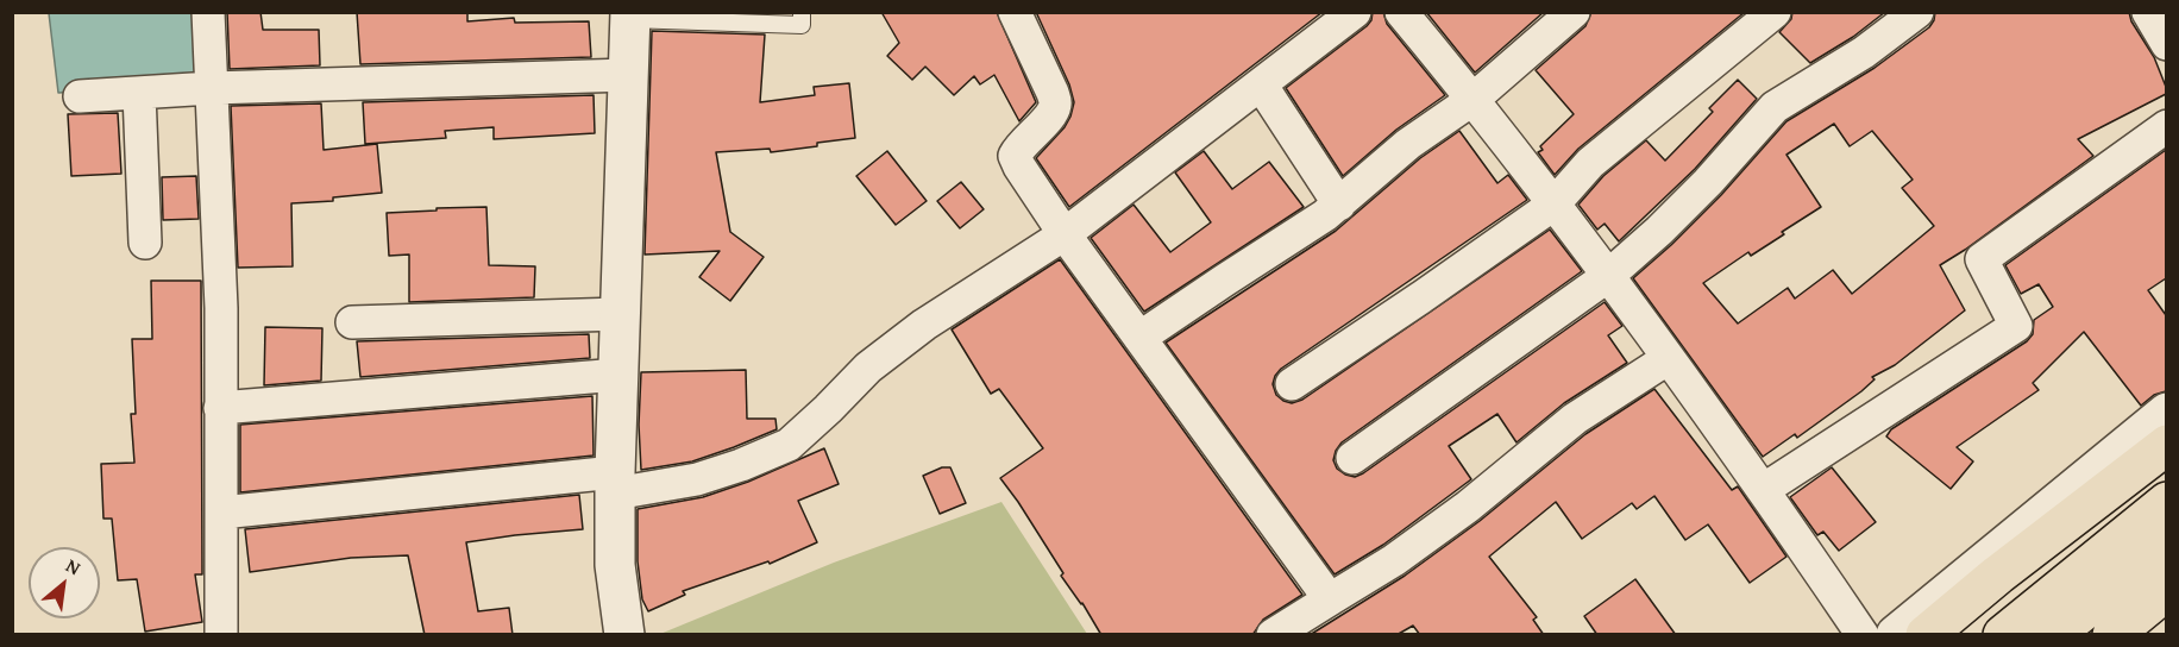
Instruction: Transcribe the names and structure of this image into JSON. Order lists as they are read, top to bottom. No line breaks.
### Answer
{"north":"top right"}
